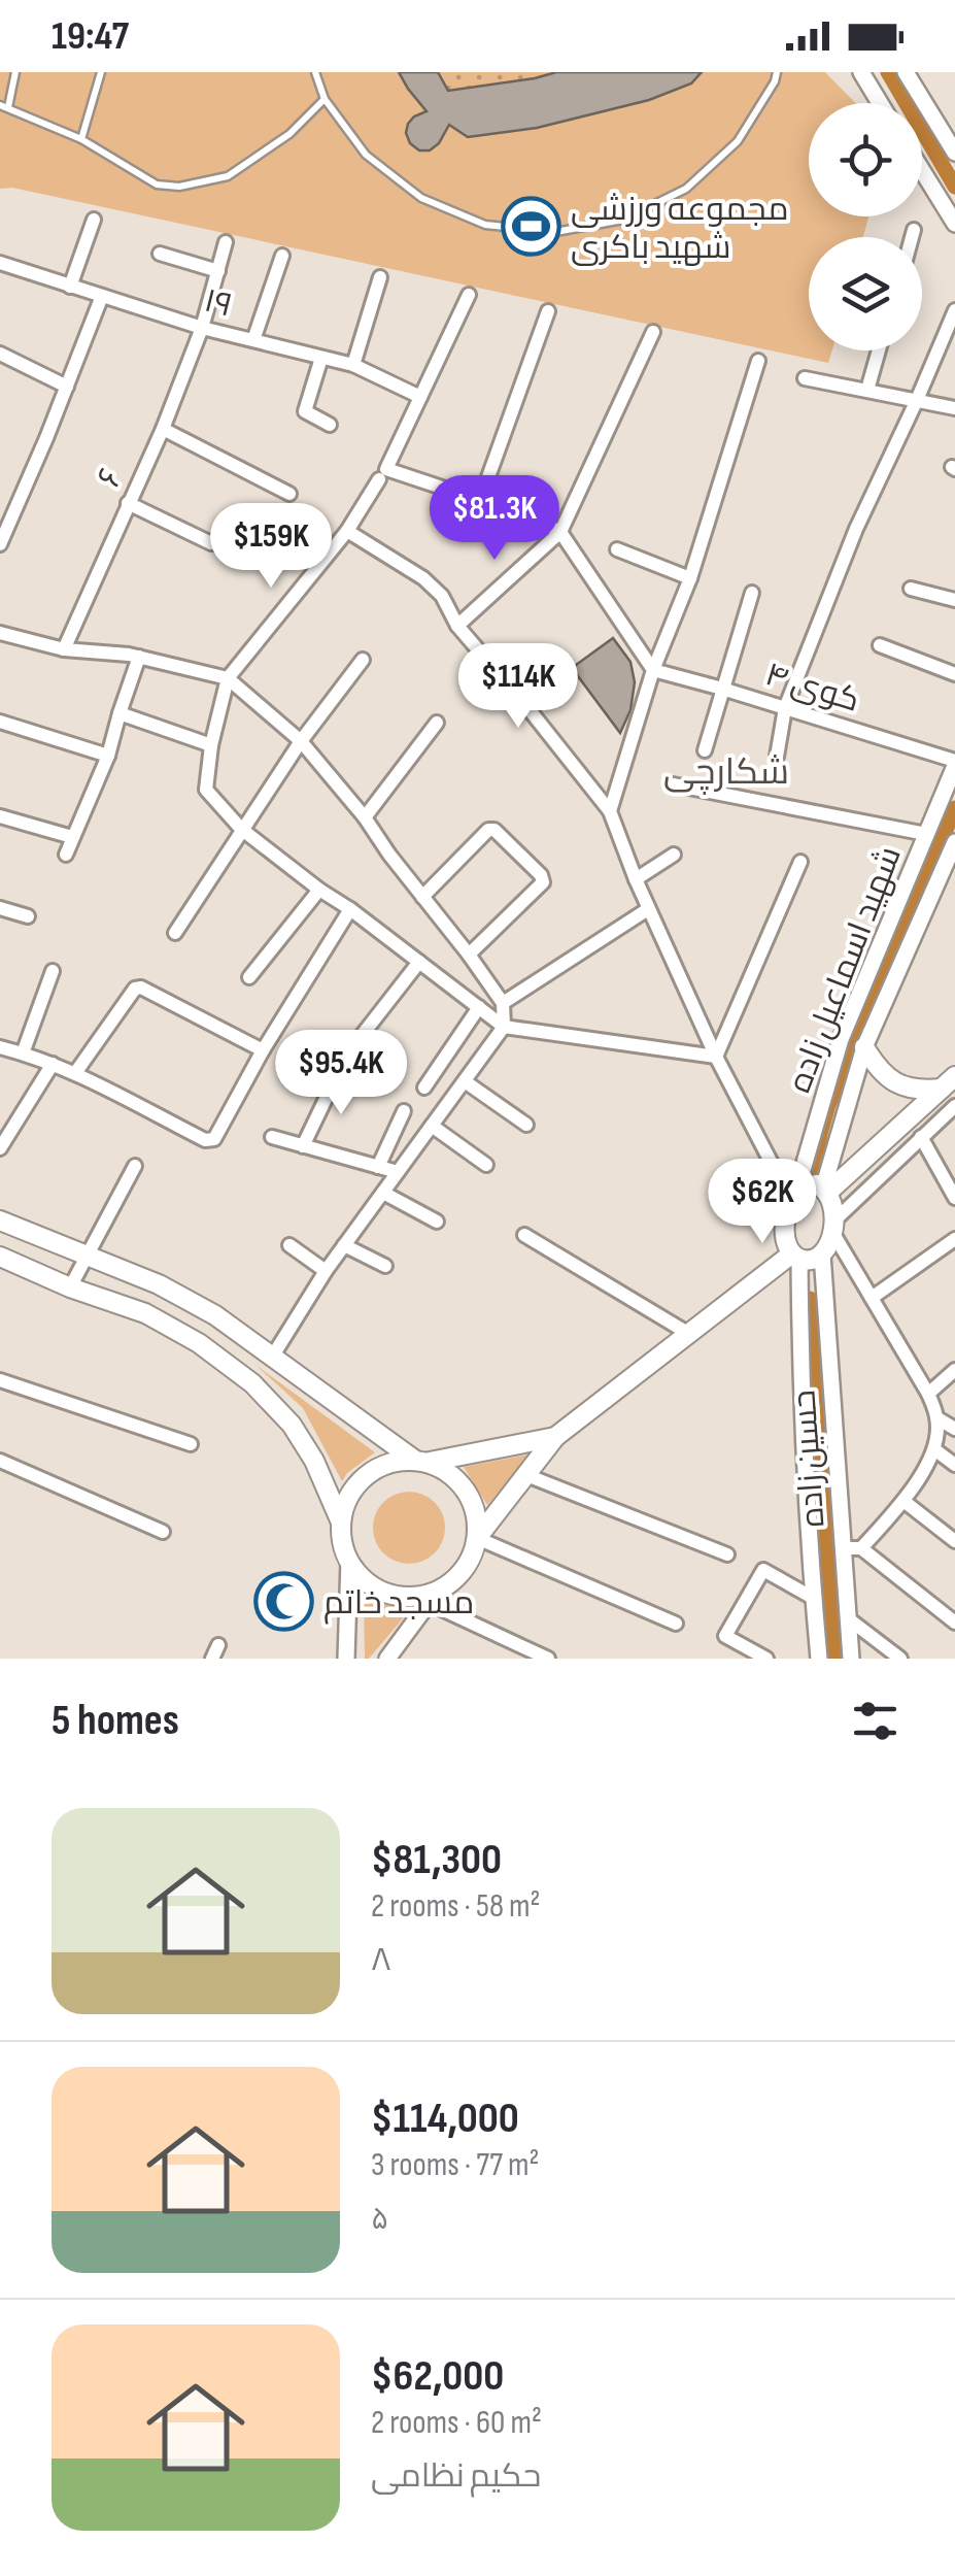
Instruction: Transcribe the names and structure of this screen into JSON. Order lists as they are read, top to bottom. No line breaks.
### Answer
{"streets":{"street":["۱۹","۶","کوی ۴","شهید اسماعیل زاده","حسین زاده"]},"crossings":[["۱۹","۶"],["کوی ۴","شهید اسماعیل زاده"],["شهید اسماعیل زاده","حسین زاده"]],"districts":["شکارچی"],"places":{"sports":["مجموعه ورزشی شهید باکری"],"mosque":["مسجد خاتم"]},"page":{"status":"19:47","price":["$81.3K","$159K","$114K","$95.4K","$62K"],"heading":"5 homes","list":[{"name":"$81,300","note":"2 rooms · 58 m² · ۸"},{"name":"$114,000","note":"3 rooms · 77 m² · ۵"},{"name":"$62,000","note":"2 rooms · 60 m² · حکیم نظامی"}]}}
